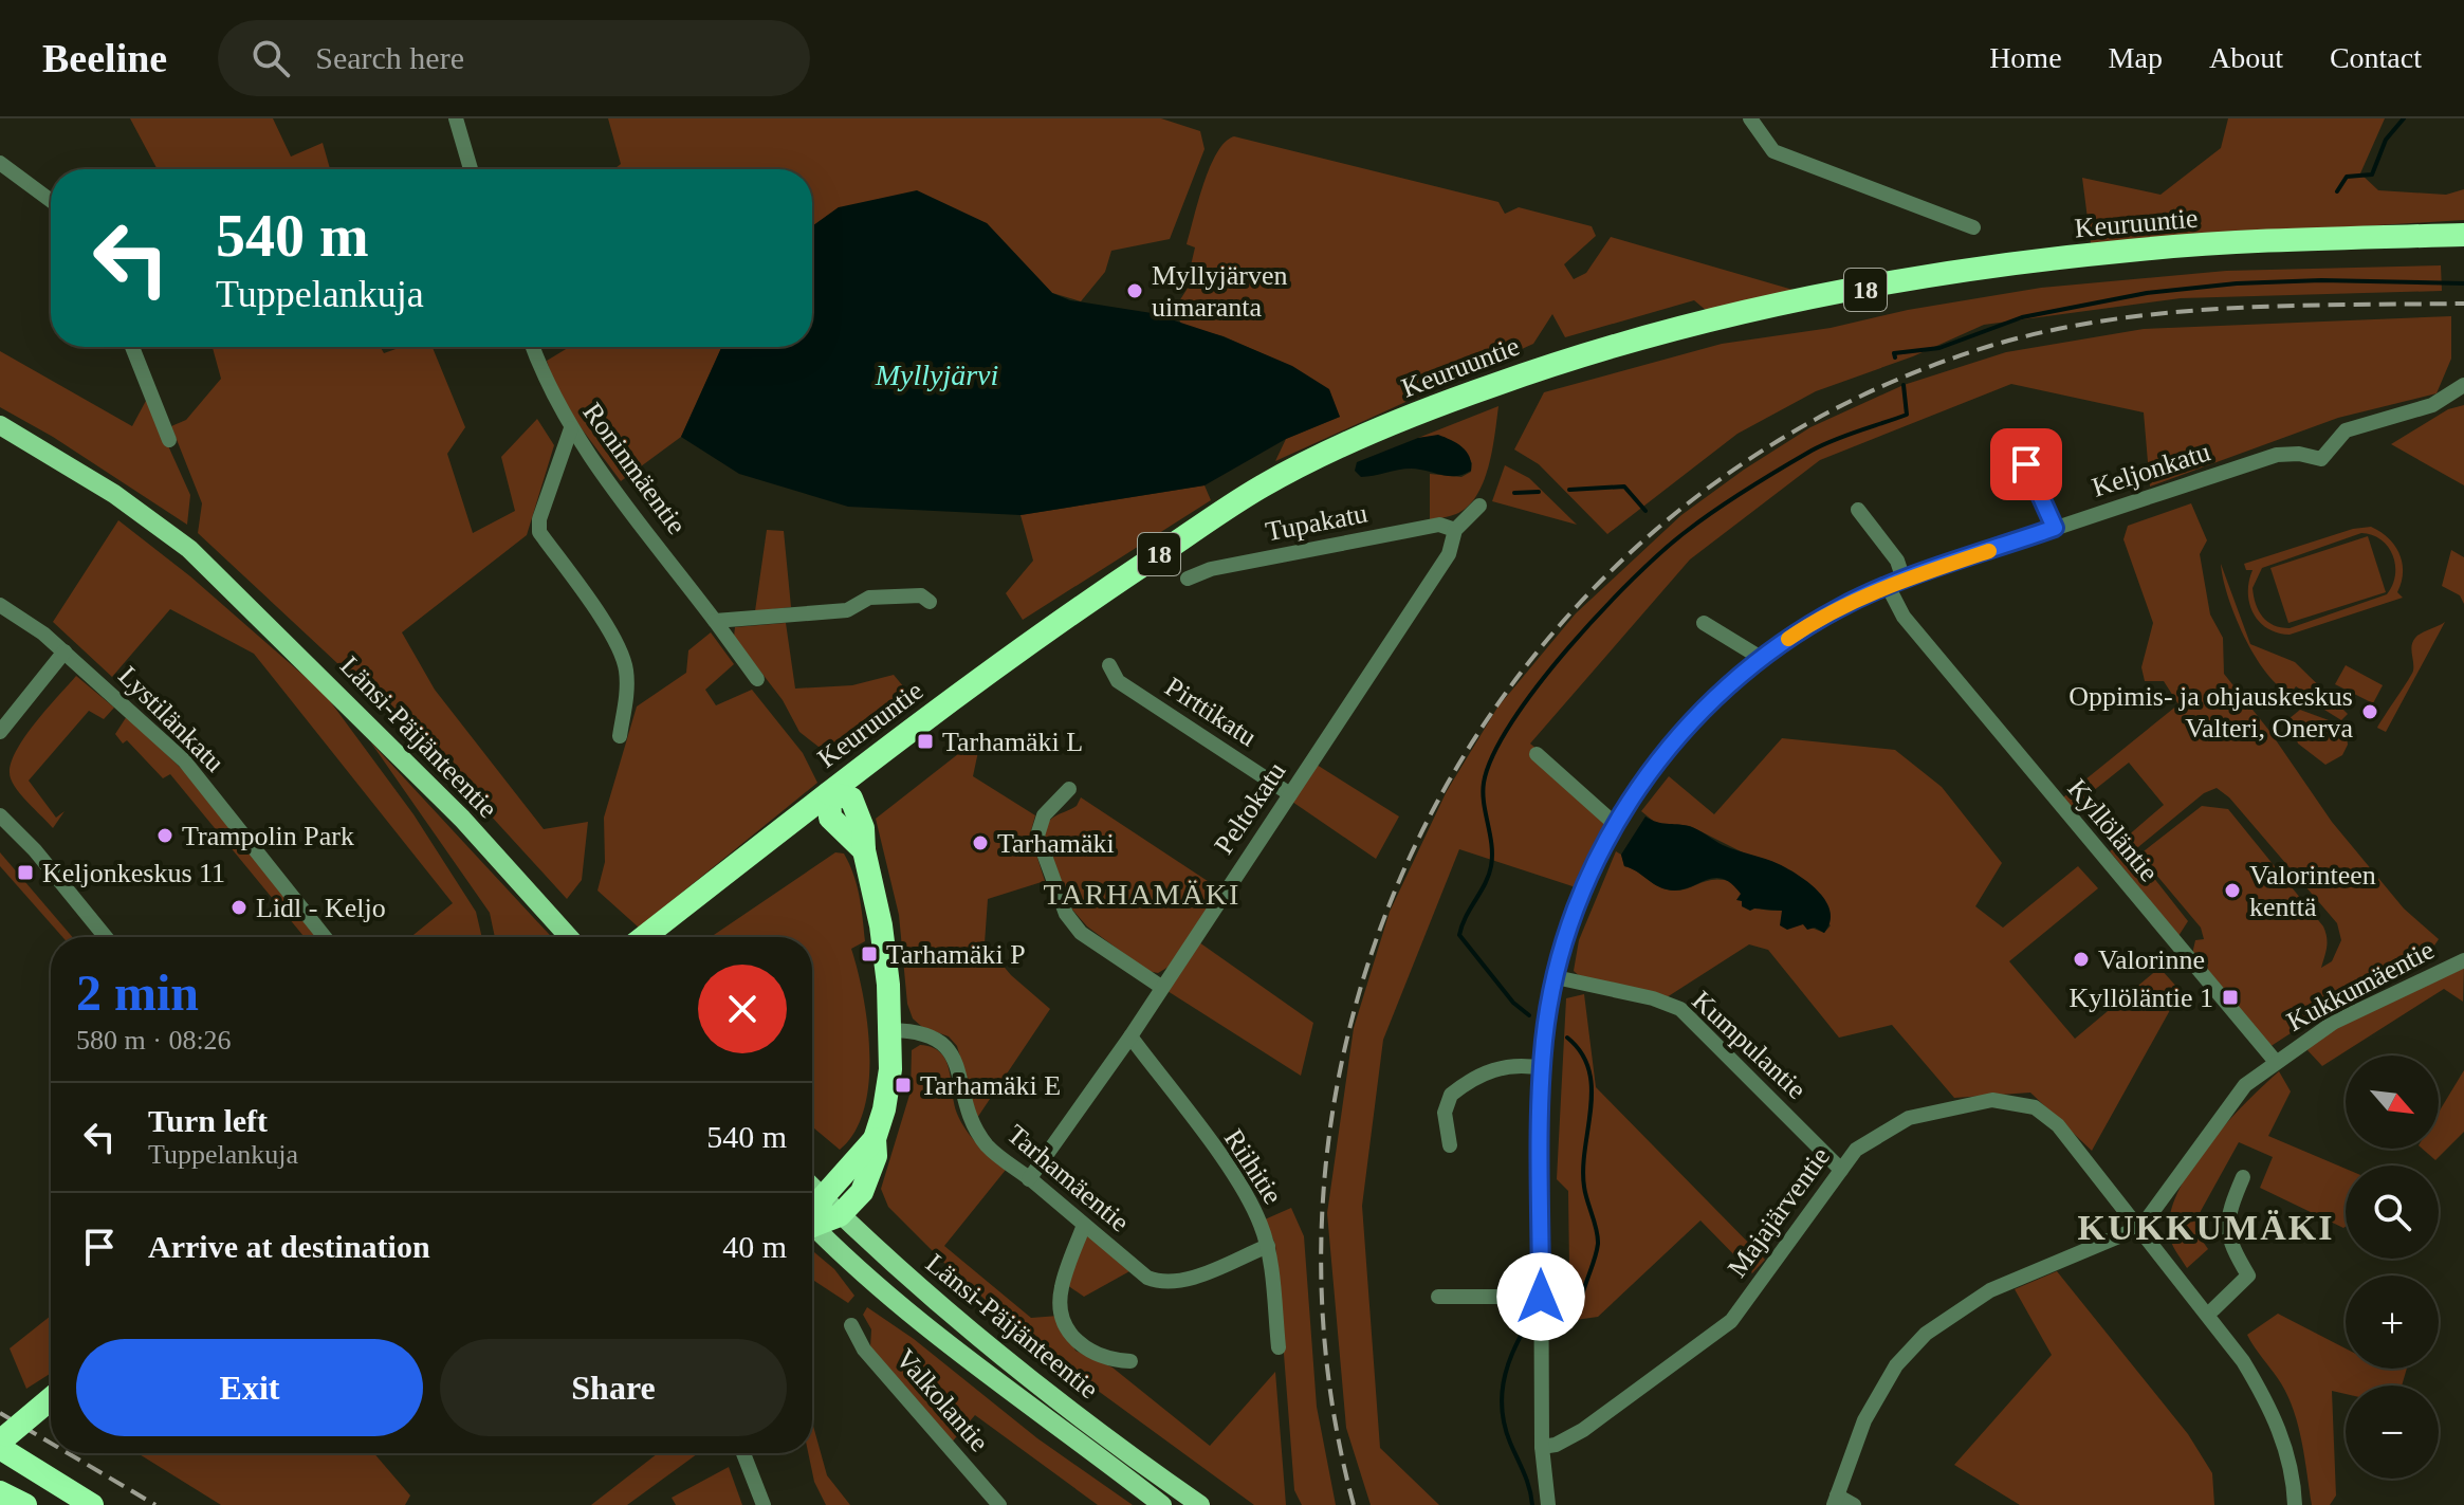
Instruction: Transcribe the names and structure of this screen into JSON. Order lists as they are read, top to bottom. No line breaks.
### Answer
{"streets":{"highway":["Keuruuntie","18"],"main road":["Länsi-Päijänteentie"],"street":["Roninmäentie","Keljonkatu","Tupakatu","Pirttikatu","Lystilänkatu","Peltokatu","Kyllöläntie","Kukkumäentie","Kumpulantie","Riihitie","Tarhamäentie","Majajärventie","Valkolantie"]},"crossings":[["Keljonkatu","Kyllöläntie"],["Keljonkatu","Kumpulantie"],["Keljonkatu","Majajärventie"],["Tupakatu","Peltokatu"],["Pirttikatu","Peltokatu"],["Peltokatu","Riihitie"],["Peltokatu","Tarhamäentie"],["Kyllöläntie","Kukkumäentie"],["Kukkumäentie","Majajärventie"],["Kumpulantie","Majajärventie"],["Riihitie","Tarhamäentie"]],"districts":["TARHAMÄKI","KUKKUMÄKI"],"water":["Myllyjärvi"],"places":{"other":["Myllyjärven uimaranta","Oppimis- ja ohjauskeskus Valteri, Onerva","Trampolin Park","Tarhamäki","Valorinteen kenttä","Lidl - Keljo","Valorinne"],"transit":["Tarhamäki L","Keljonkeskus 11","Tarhamäki P","Kyllöläntie 1","Tarhamäki E"]},"north":"bottom right","page":{"header":"Beeline","search":"Search here","nav":["Home","Map","About","Contact"],"turn":["540 m","Tuppelankuja"],"heading":["2 min","580 m · 08:26"],"map_buttons":["+","−"],"list":[{"name":"Turn left","note":"Tuppelankuja","value":"540 m"},{"name":"Arrive at destination","value":"40 m"}],"buttons":["Exit","Share"]}}
